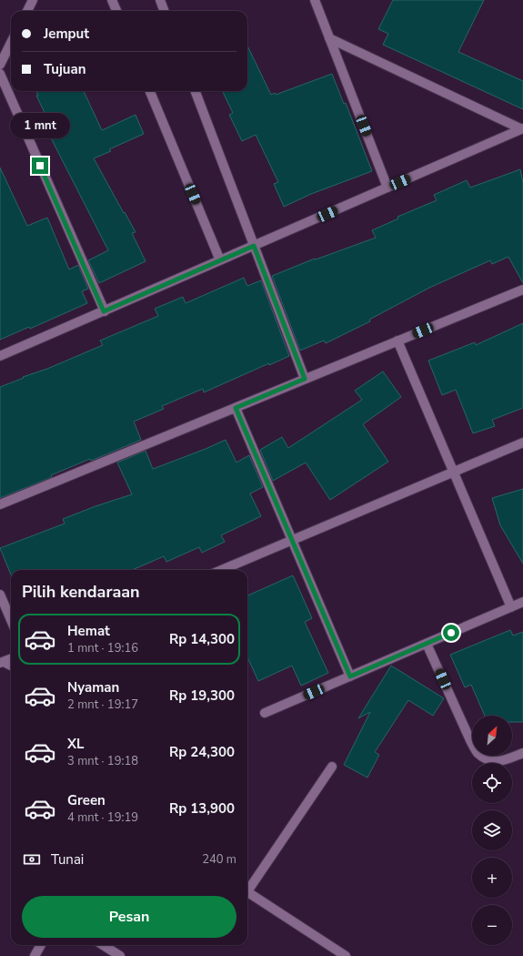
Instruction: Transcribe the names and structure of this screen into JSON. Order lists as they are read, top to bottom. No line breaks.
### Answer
{"north":"top right","page":{"banner":["Jemput","Tujuan"],"bubble":"1 mnt","heading":"Pilih kendaraan","list":[{"name":"Hemat","note":"1 mnt · 19:16","value":"Rp 14,300"},{"name":"Nyaman","note":"2 mnt · 19:17","value":"Rp 19,300"},{"name":"XL","note":"3 mnt · 19:18","value":"Rp 24,300"},{"name":"Green","note":"4 mnt · 19:19","value":"Rp 13,900"}],"map_buttons":["+","−"],"pay":["Tunai","240 m"],"buttons":"Pesan"}}
